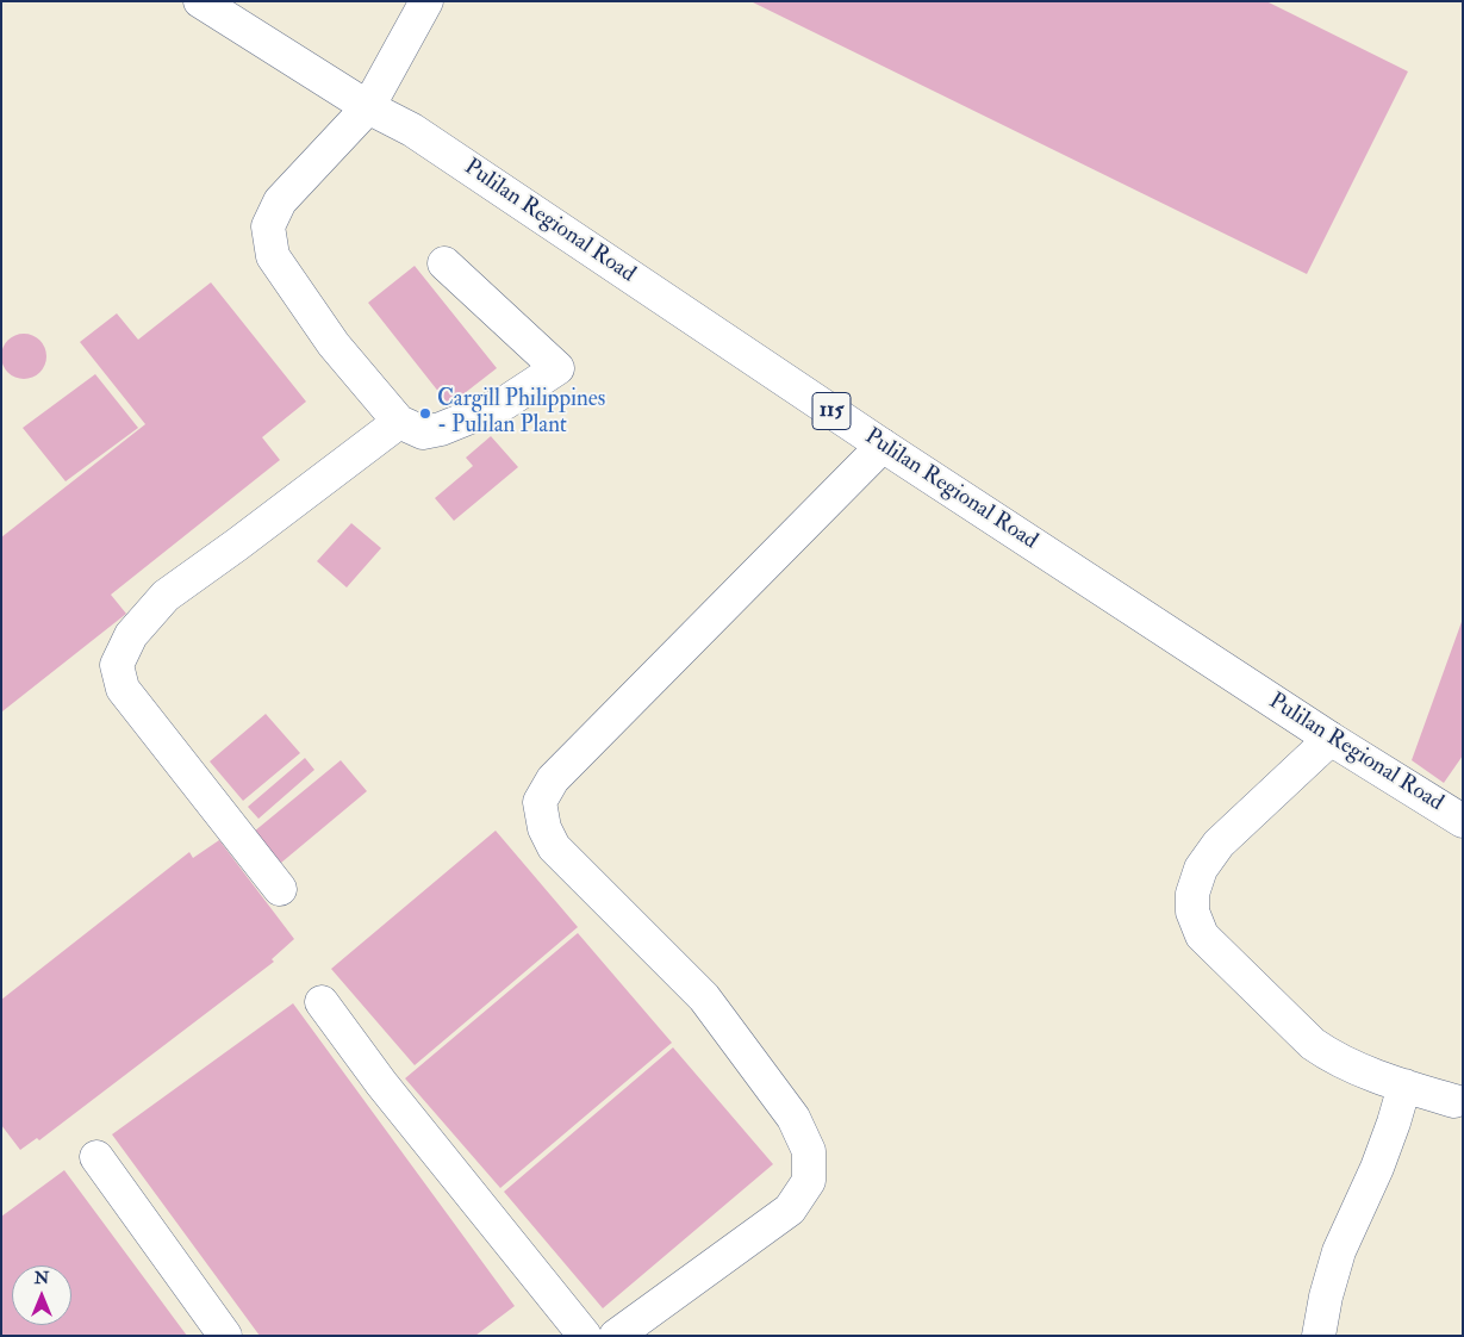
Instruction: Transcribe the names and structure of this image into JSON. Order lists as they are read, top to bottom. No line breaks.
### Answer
{"streets":{"main road":["Pulilan Regional Road","115"]},"places":["Cargill Philippines - Pulilan Plant"],"north":"top"}
